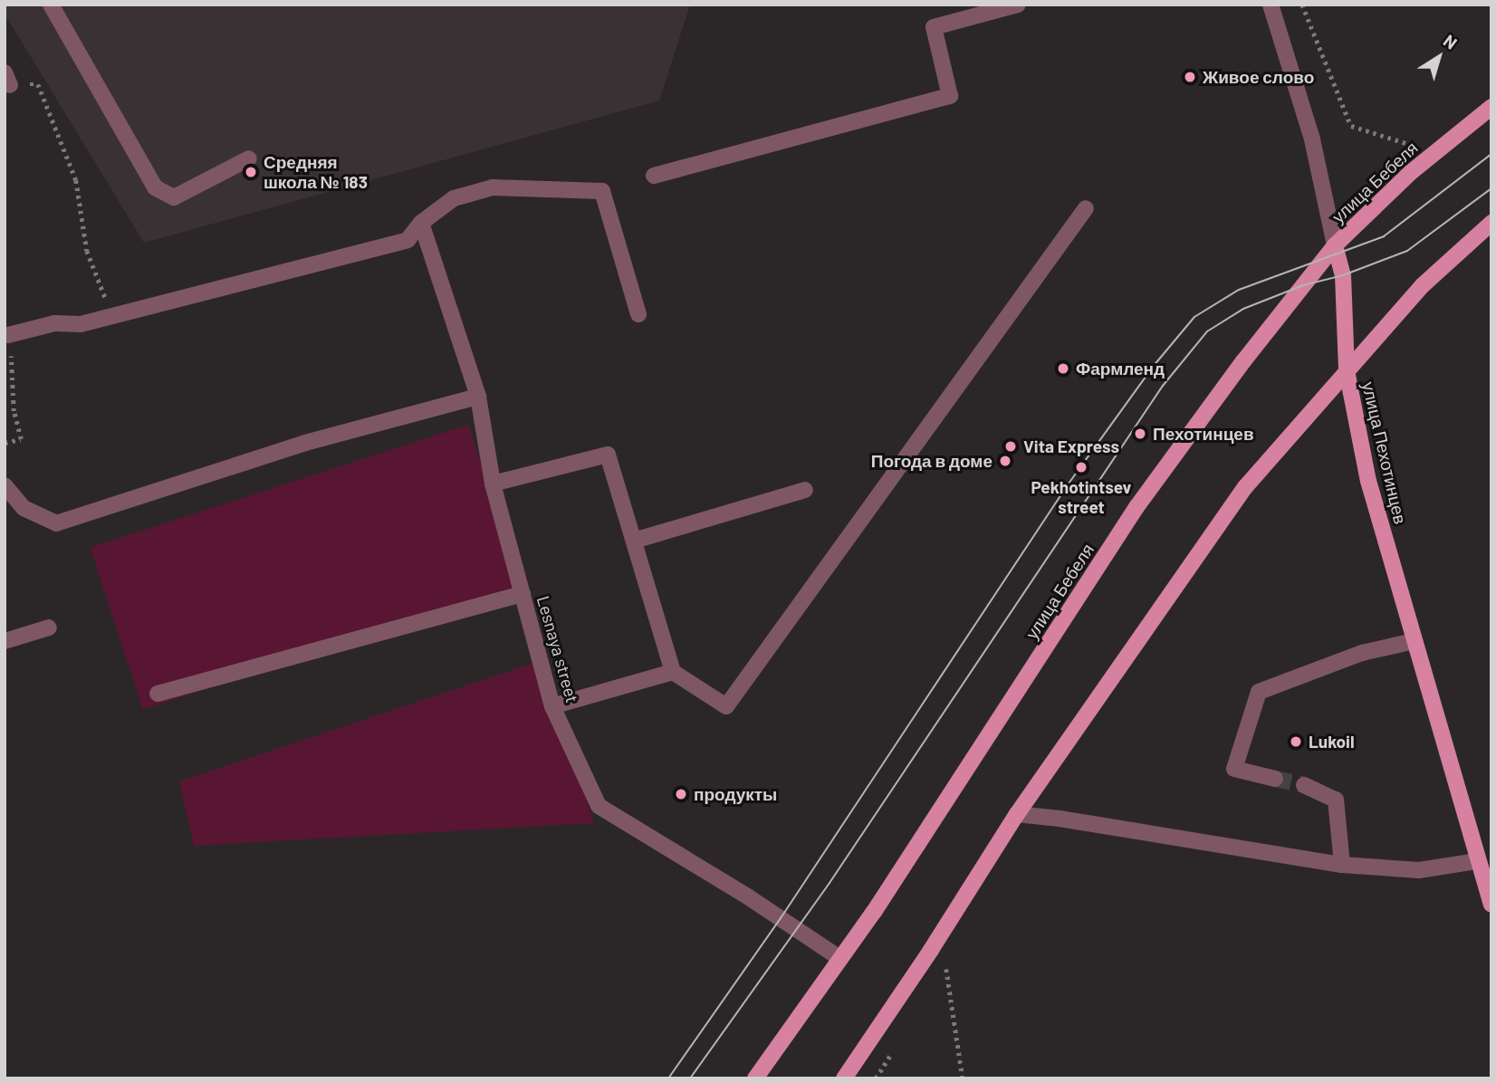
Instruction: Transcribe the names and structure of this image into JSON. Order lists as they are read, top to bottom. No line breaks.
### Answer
{"streets":{"main road":["улица Бебеля","улица Пехотинцев"],"street":["Lesnaya street"]},"crossings":[["улица Бебеля","улица Пехотинцев"],["улица Бебеля","Lesnaya street"]],"places":["Живое слово","Средняя школа № 183","Фармленд","Пехотинцев","Vita Express","Погода в доме","Pekhotintsev street","Lukoil","продукты"],"north":"top right"}
